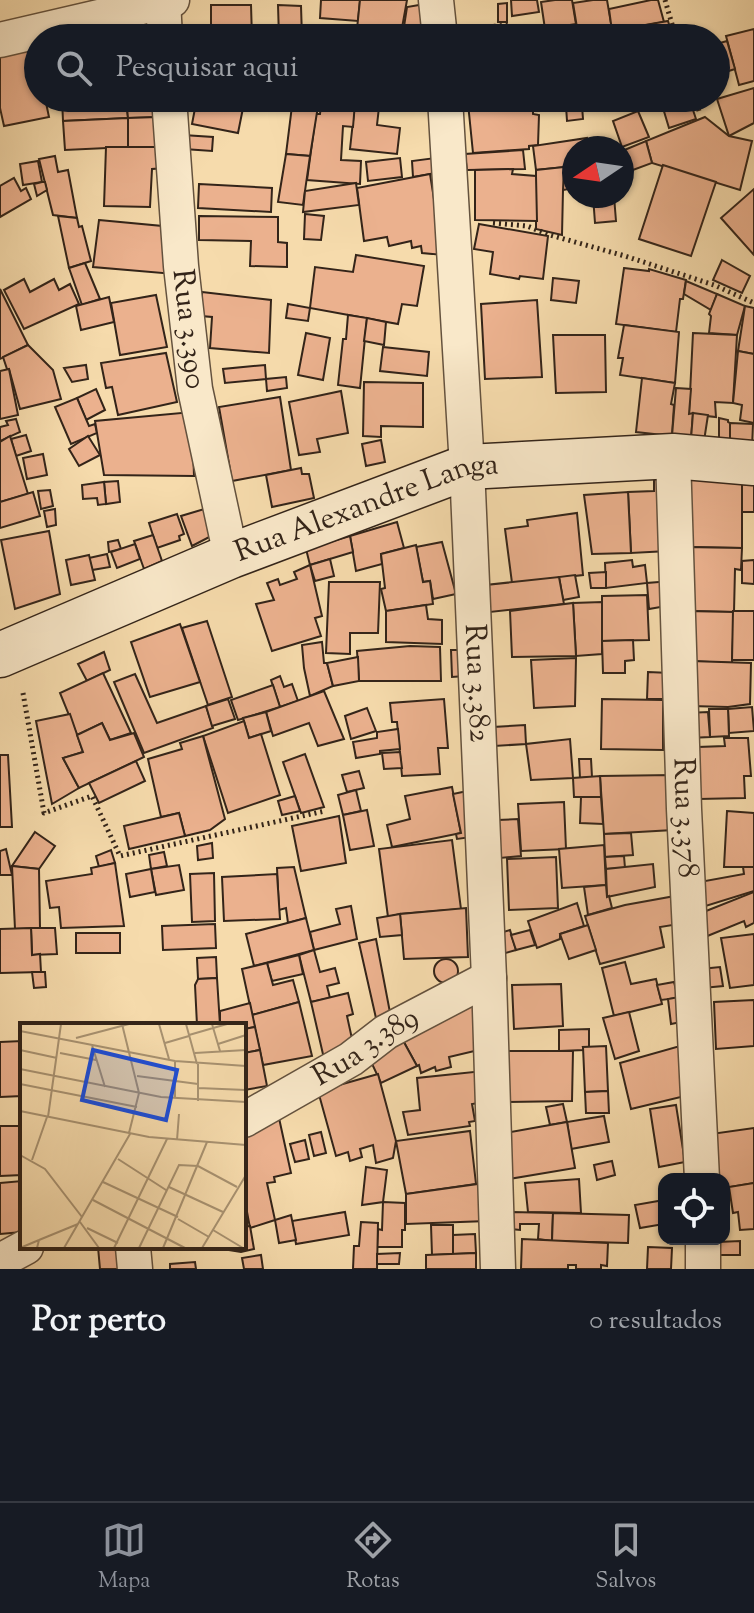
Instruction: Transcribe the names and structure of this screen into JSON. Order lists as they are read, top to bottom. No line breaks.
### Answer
{"streets":{"street":["Rua 3.390","Rua Alexandre Langa","Rua 3.382","Rua 3.378","Rua 3.389"]},"crossings":[["Rua 3.390","Rua Alexandre Langa"],["Rua Alexandre Langa","Rua 3.382"],["Rua Alexandre Langa","Rua 3.378"],["Rua 3.382","Rua 3.389"]],"north":"left","page":{"search":"Pesquisar aqui","heading":["Por perto","0 resultados"],"nav":["Mapa","Rotas","Salvos"]}}
